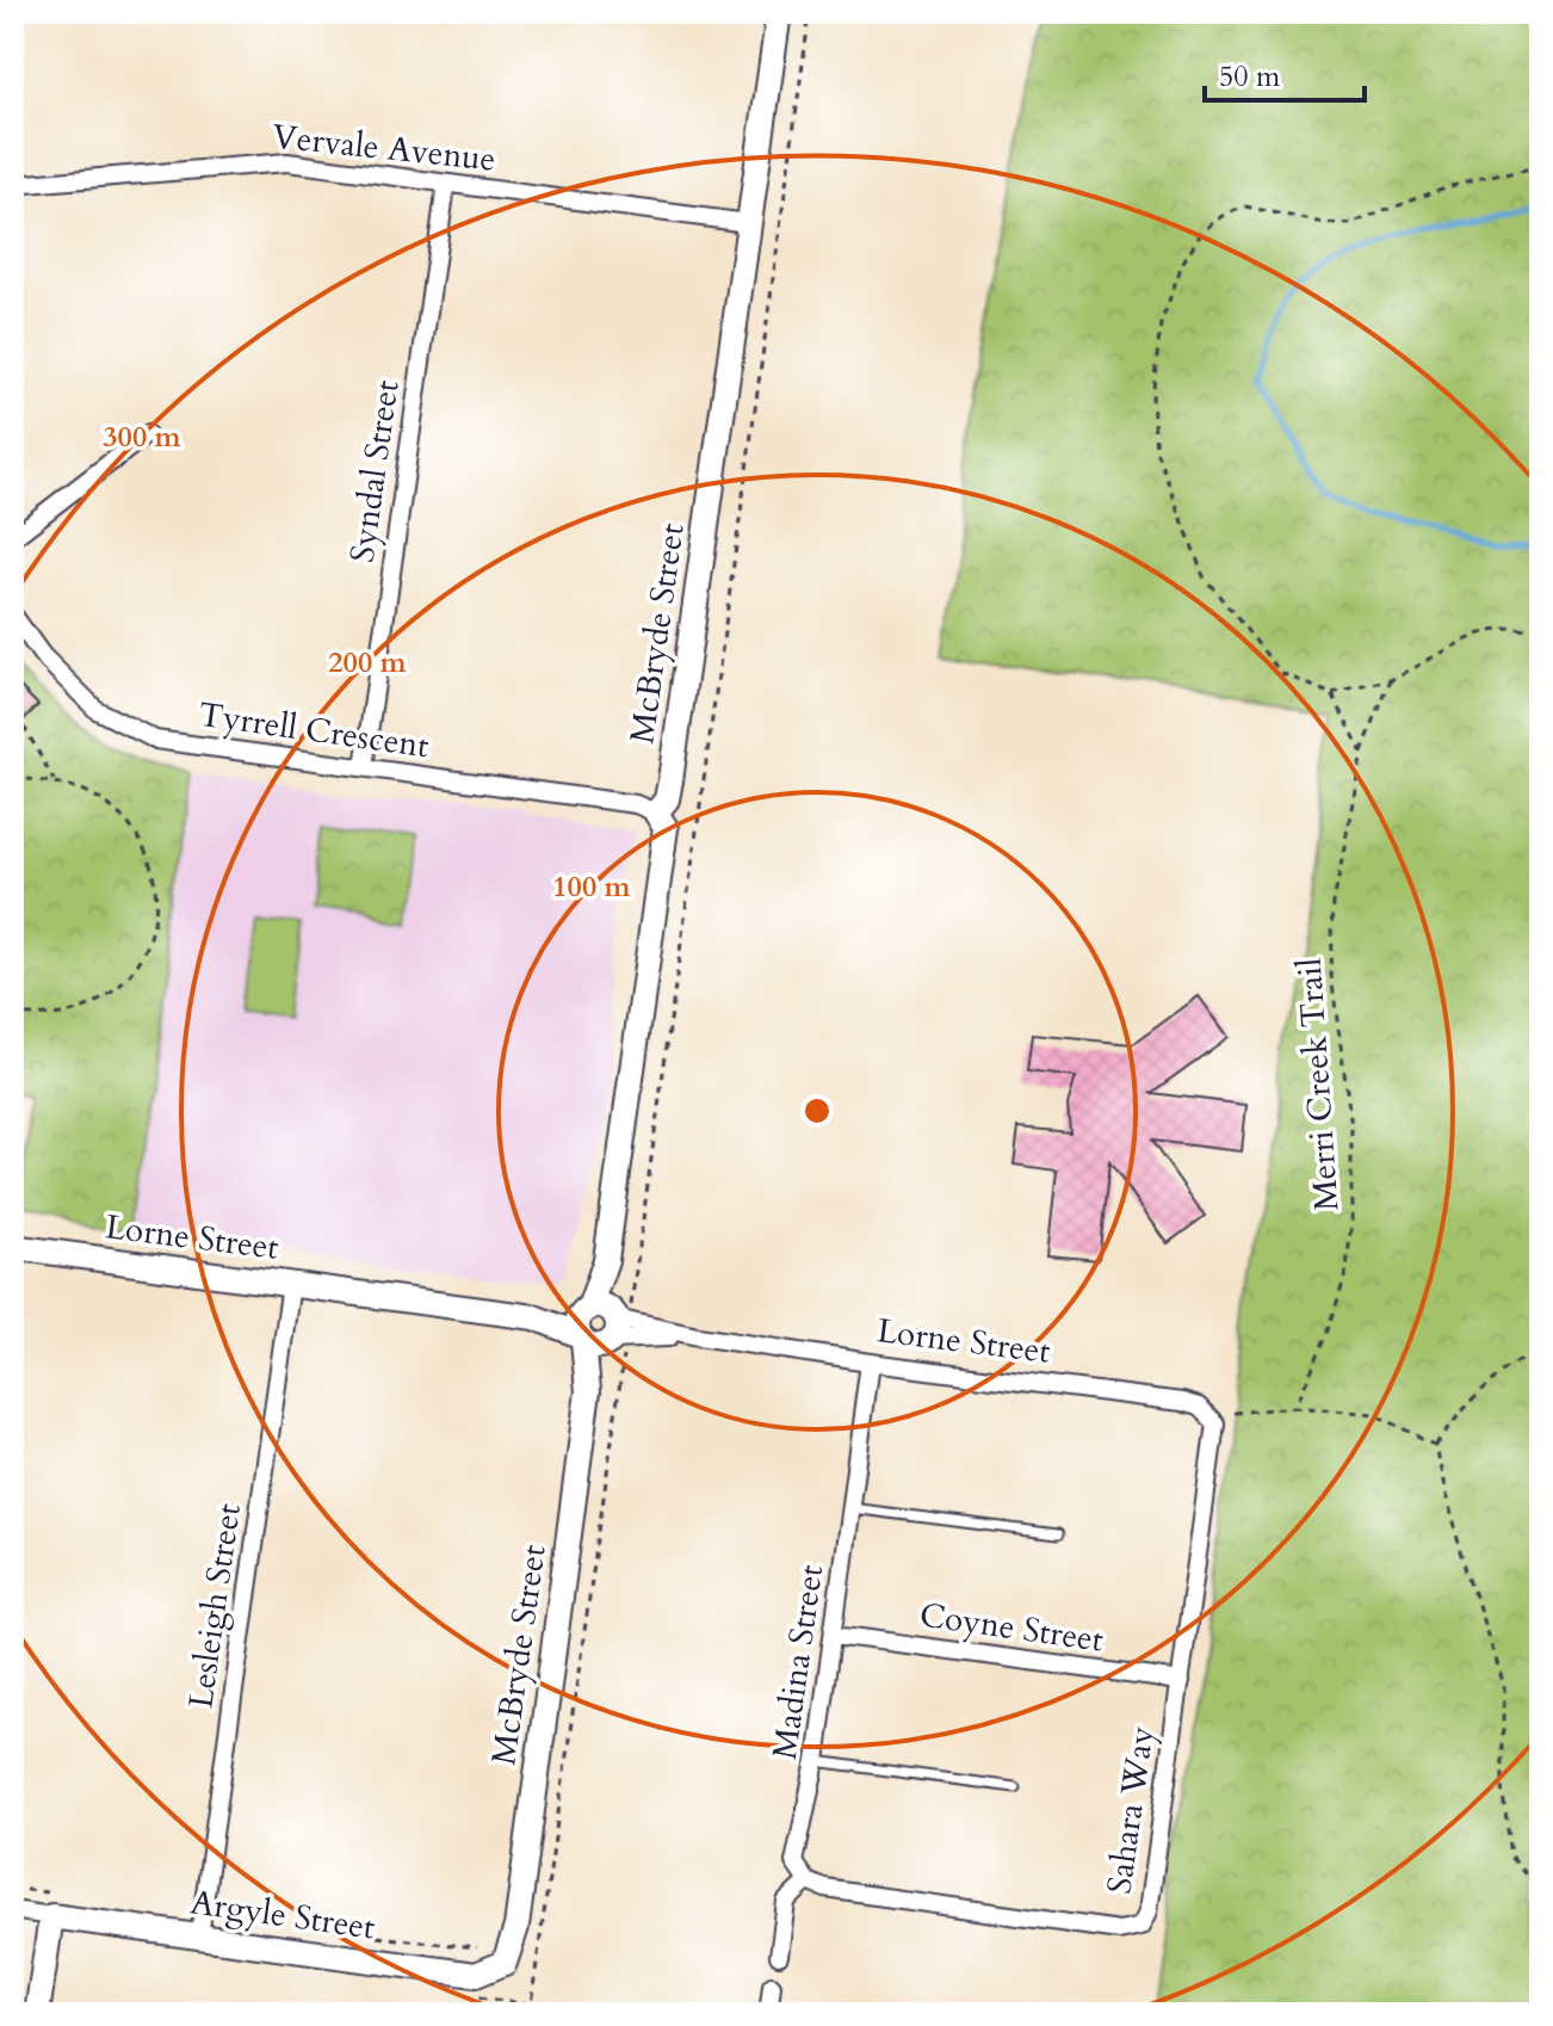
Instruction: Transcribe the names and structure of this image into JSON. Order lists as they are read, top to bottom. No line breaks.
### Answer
{"streets":{"street":["Vervale Avenue","Syndal Street","McBryde Street","Tyrrell Crescent","Lorne Street","Lesleigh Street","Coyne Street","Madina Street","Sahara Way","Argyle Street"],"path":["Merri Creek Trail"]},"crossings":[["Vervale Avenue","Syndal Street"],["Vervale Avenue","McBryde Street"],["Syndal Street","Tyrrell Crescent"],["McBryde Street","Tyrrell Crescent"],["McBryde Street","Lorne Street"],["McBryde Street","Argyle Street"],["Lorne Street","Lesleigh Street"],["Lorne Street","Madina Street"],["Lorne Street","Sahara Way"],["Lesleigh Street","Argyle Street"],["Coyne Street","Madina Street"],["Coyne Street","Sahara Way"],["Madina Street","Sahara Way"]],"scale_bar":"50 m","rings":["300 m","200 m","100 m"]}
